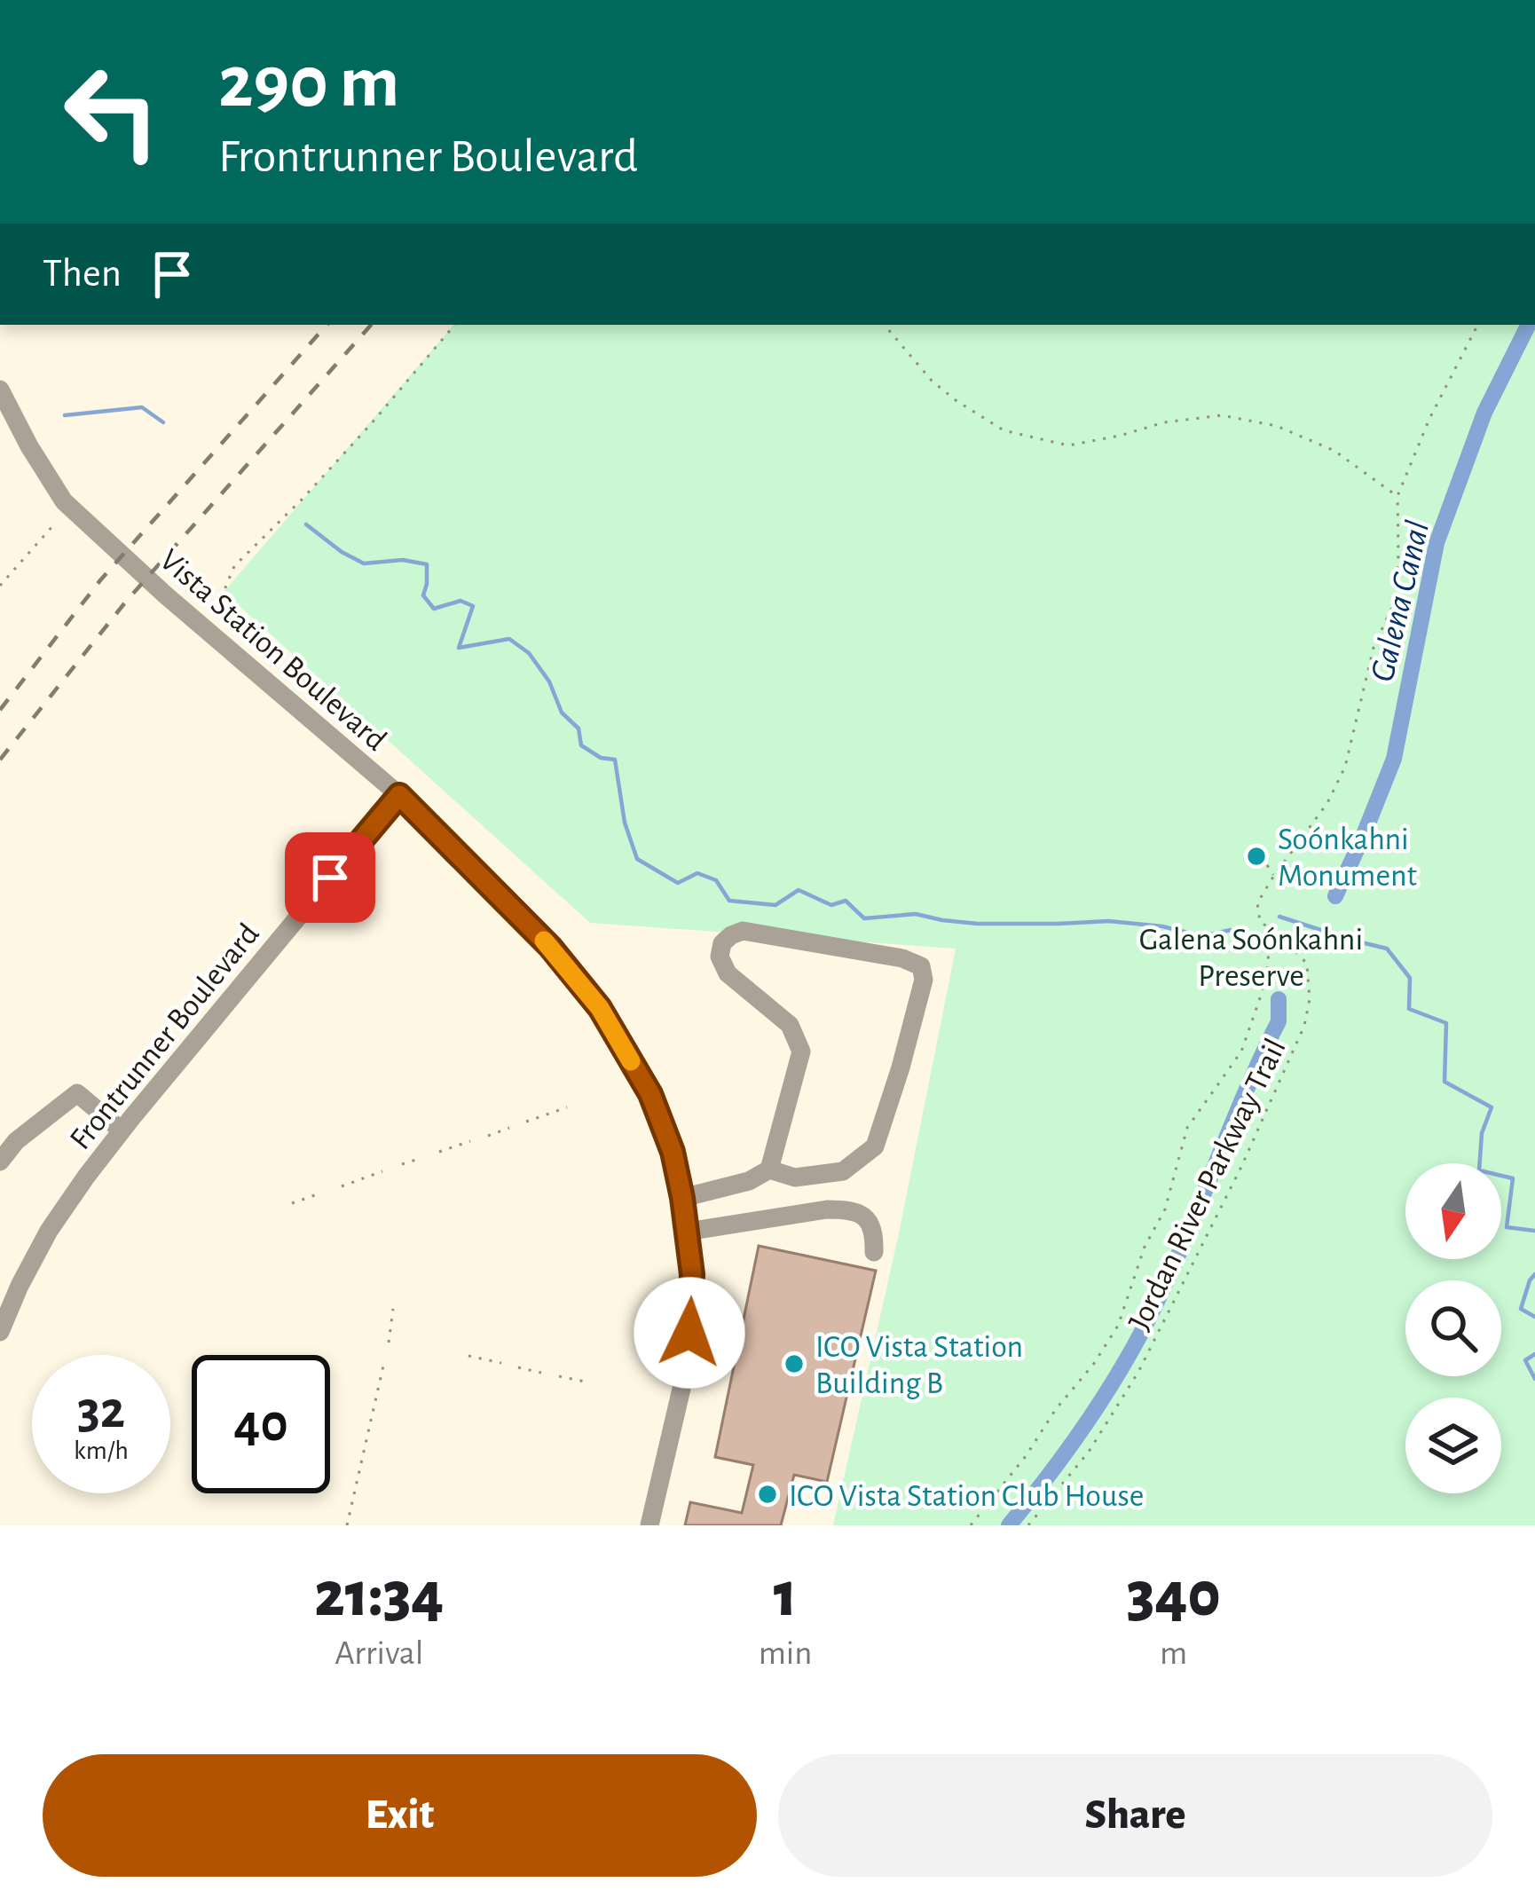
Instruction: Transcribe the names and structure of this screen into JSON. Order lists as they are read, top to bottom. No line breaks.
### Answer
{"streets":{"street":["Vista Station Boulevard","Frontrunner Boulevard"],"path":["Jordan River Parkway Trail"]},"crossings":[["Vista Station Boulevard","Frontrunner Boulevard"]],"water":["Galena Canal"],"parks":["Galena Soónkahni Preserve"],"places":["Soónkahni Monument","ICO Vista Station Building B","ICO Vista Station Club House"],"north":"bottom","page":{"turn":["290 m","Frontrunner Boulevard"],"then":"Then","speed":"32 km/h","limit":"40","eta":["21:34","Arrival","1","min","340","m"],"buttons":["Exit","Share"]}}
